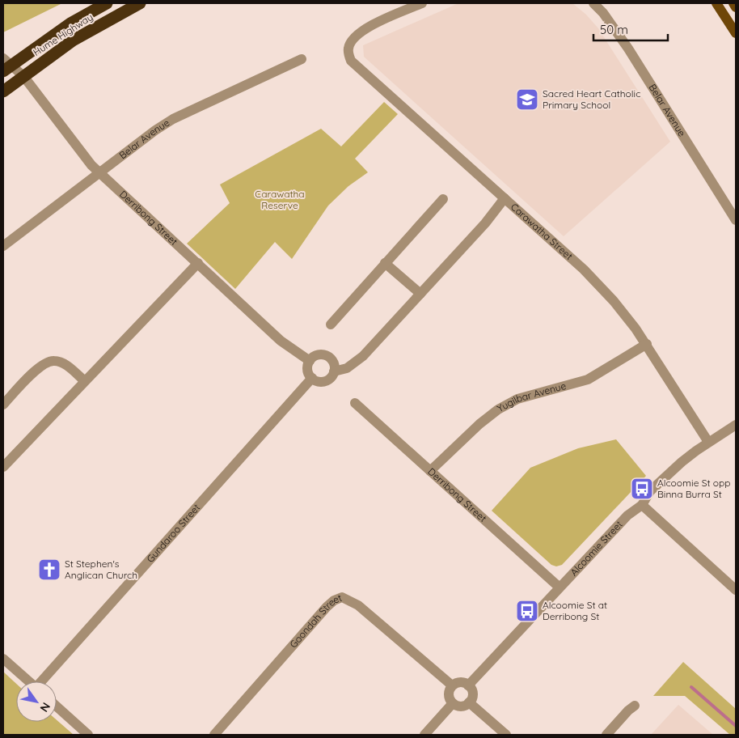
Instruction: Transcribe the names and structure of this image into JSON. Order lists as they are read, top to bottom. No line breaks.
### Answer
{"streets":{"highway":["Hume Highway"],"street":["Belar Avenue","Derribong Street","Carawatha Street","Yugilbar Avenue","Gundaroo Street","Alcoomie Street","Goondah Street"]},"crossings":[["Hume Highway","Derribong Street"],["Belar Avenue","Derribong Street"],["Derribong Street","Yugilbar Avenue"],["Derribong Street","Gundaroo Street"],["Derribong Street","Alcoomie Street"],["Carawatha Street","Yugilbar Avenue"],["Carawatha Street","Alcoomie Street"],["Alcoomie Street","Goondah Street"]],"parks":["Carawatha Reserve"],"places":{"school or university":["Sacred Heart Catholic Primary School"],"bus stop":["Alcoomie St opp Binna Burra St","Alcoomie St at Derribong St"],"church":["St Stephen's Anglican Church"]},"scale_bar":"50 m","north":"bottom right"}
